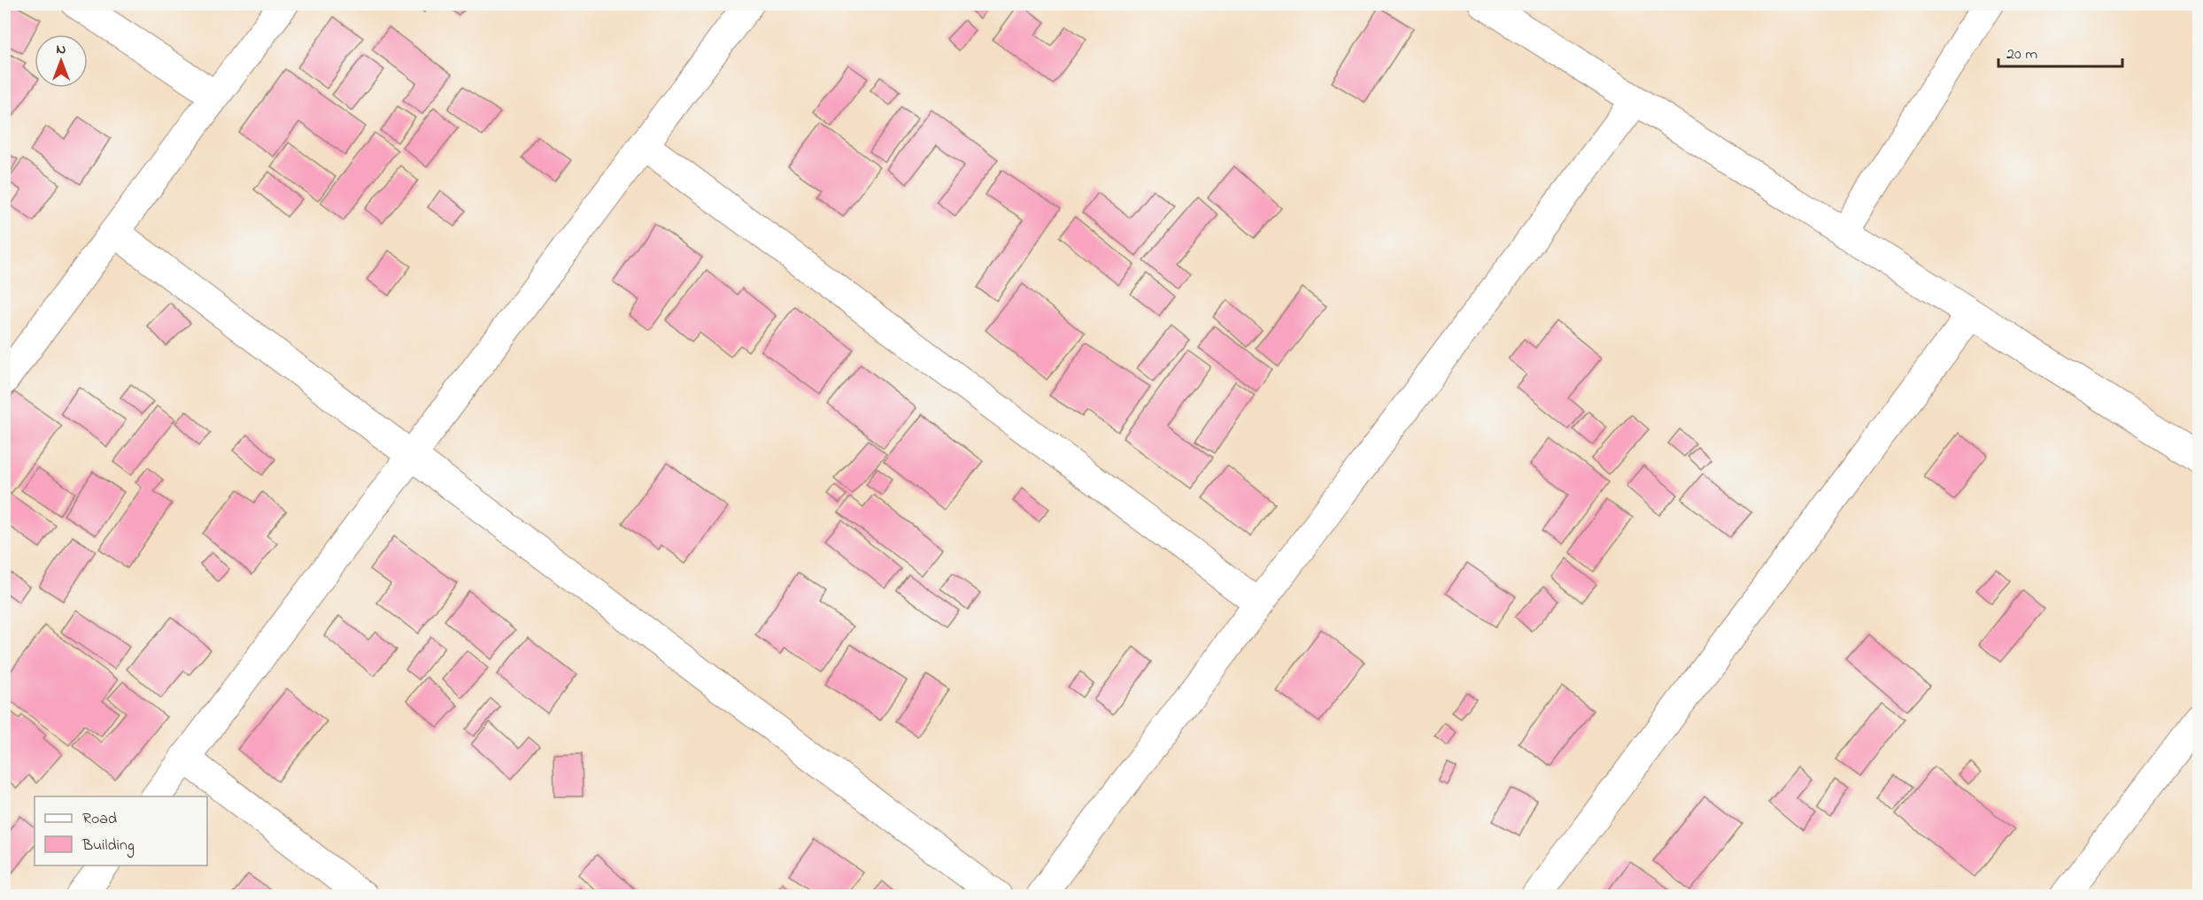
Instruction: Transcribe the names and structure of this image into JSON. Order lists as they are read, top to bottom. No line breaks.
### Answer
{"legend":["Road","Building"],"scale_bar":"20 m","north":"top"}
